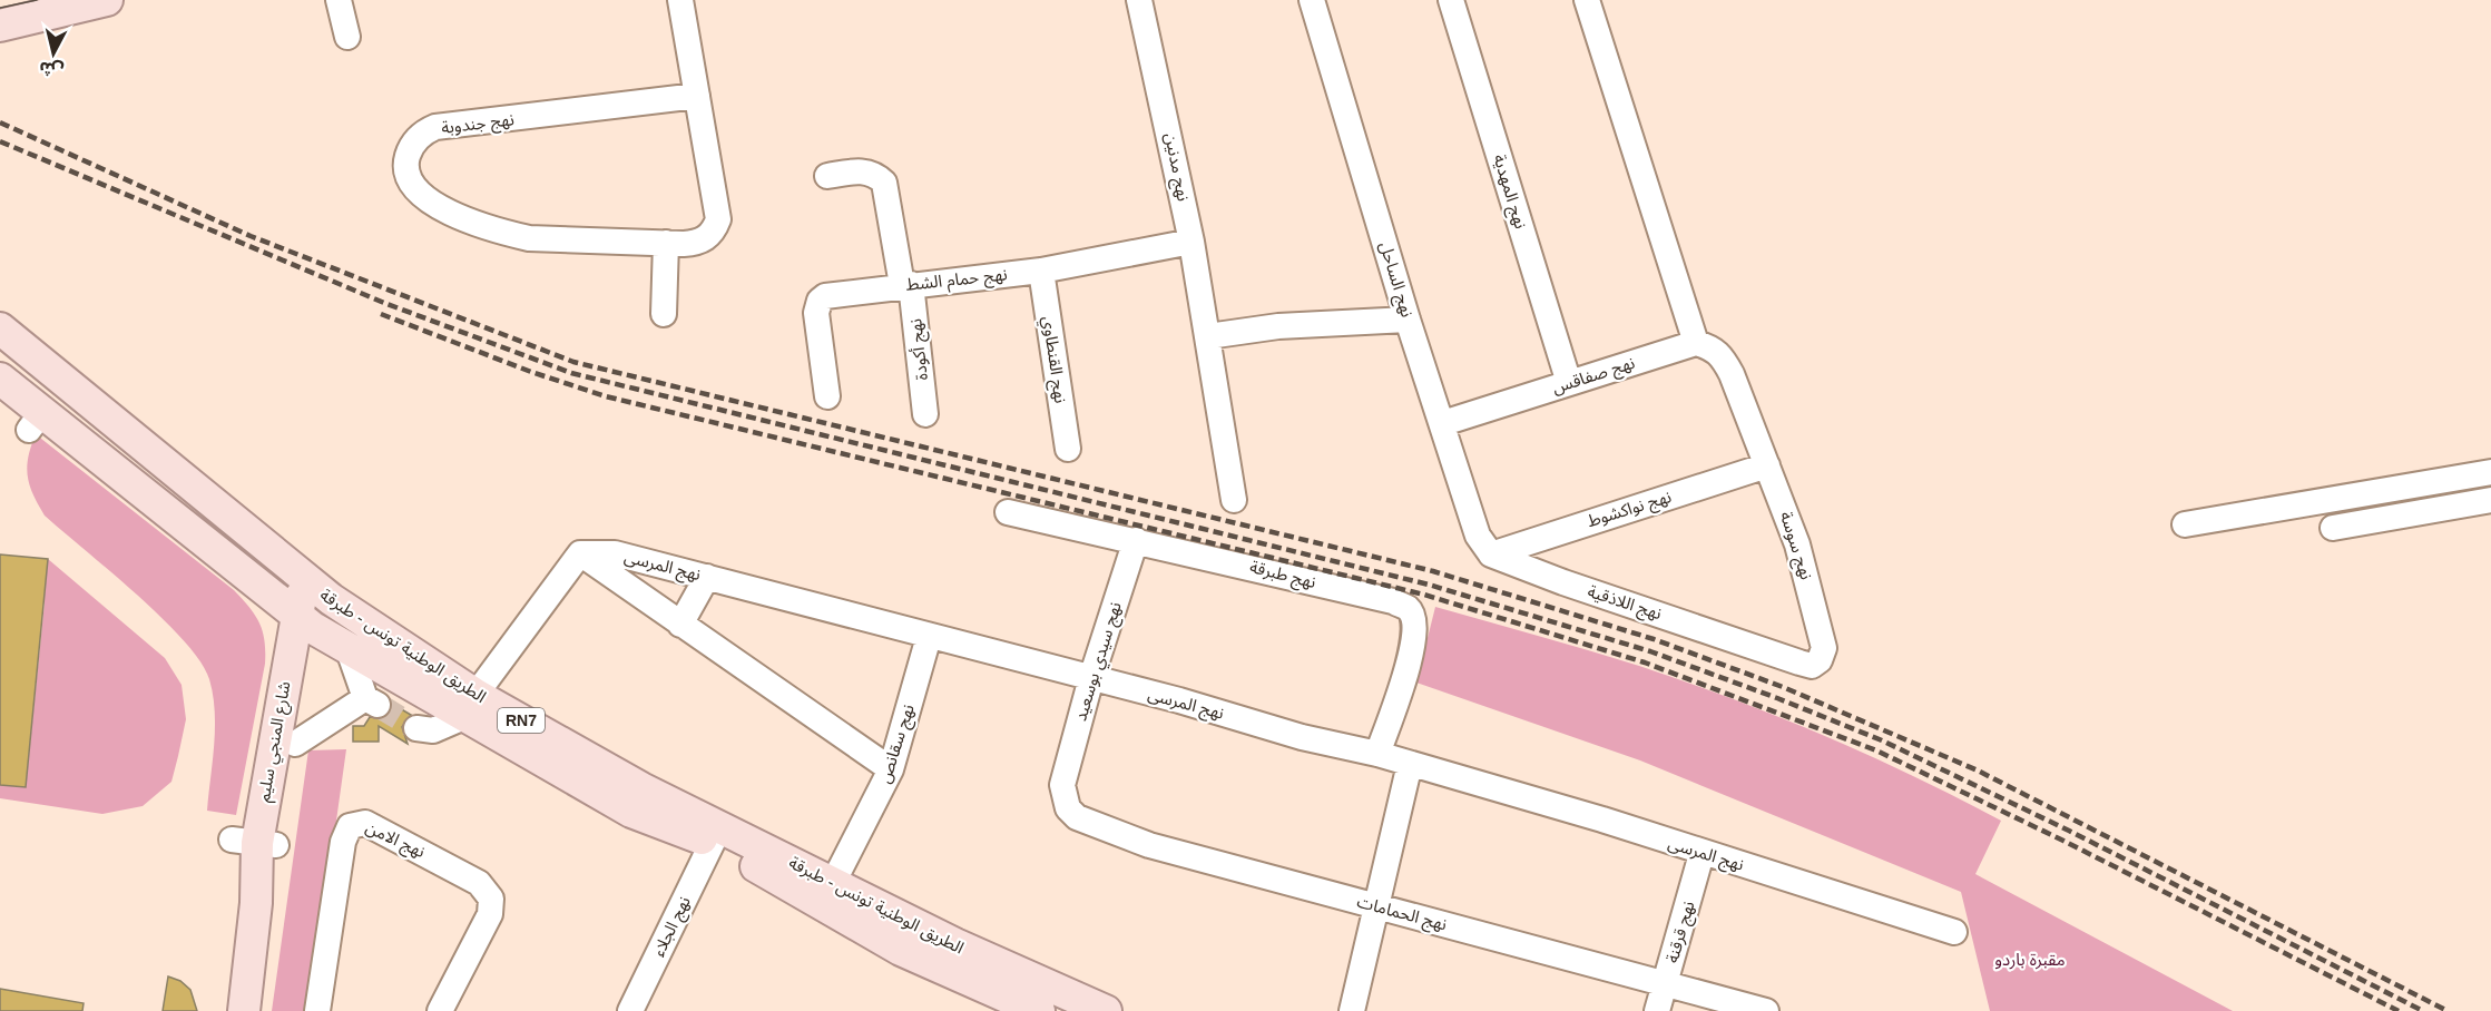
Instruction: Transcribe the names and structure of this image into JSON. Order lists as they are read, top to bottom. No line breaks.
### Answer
{"streets":{"main road":["الطريق الوطنية تونس - طبرقة","RN7","شارع المنجي سليم"],"street":["نهج جندوبة","نهج مدنين","نهج المهدية","نهج حمام الشط","نهج الساحل","نهج أكودة","نهج القنطاوي","نهج صفاقس","نهج نواكشوط","نهج سوسة","نهج المرسى","نهج طبرقة","نهج اللاذقية","نهج سيدي بوسعيد","نهج سقانص","نهج الامن","نهج الحمامات","نهج الجلاء","نهج قرقنة"]},"crossings":[["نهج مدنين","نهج حمام الشط"],["نهج المهدية","نهج صفاقس"],["نهج حمام الشط","نهج أكودة"],["نهج حمام الشط","نهج القنطاوي"],["نهج الساحل","نهج صفاقس"],["نهج الساحل","نهج نواكشوط"],["نهج الساحل","نهج اللاذقية"],["نهج صفاقس","نهج سوسة"],["نهج نواكشوط","نهج سوسة"],["نهج نواكشوط","نهج اللاذقية"],["نهج سوسة","نهج اللاذقية"],["نهج المرسى","نهج طبرقة"],["نهج المرسى","نهج سيدي بوسعيد"],["نهج المرسى","نهج سقانص"],["نهج المرسى","نهج قرقنة"],["نهج طبرقة","نهج سيدي بوسعيد"],["الطريق الوطنية تونس - طبرقة","شارع المنجي سليم"],["الطريق الوطنية تونس - طبرقة","نهج سقانص"],["الطريق الوطنية تونس - طبرقة","نهج الجلاء"],["نهج سيدي بوسعيد","نهج الحمامات"],["نهج الحمامات","نهج قرقنة"]],"parks":["مقبرة باردو"],"north":"bottom"}
